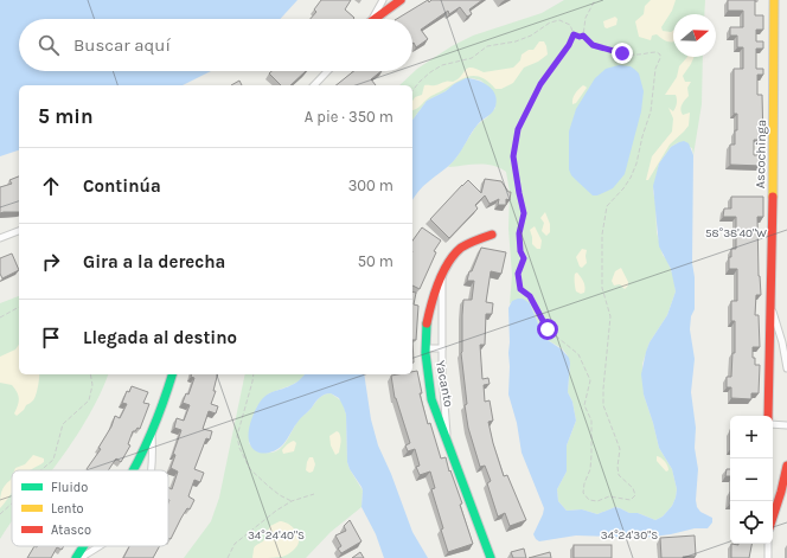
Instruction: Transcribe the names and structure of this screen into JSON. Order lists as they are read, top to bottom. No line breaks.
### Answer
{"streets":{"street":["Ascochinga","Yacanto"]},"legend":["Fluido","Lento","Atasco"],"north":"right","page":{"search":"Buscar aquí","heading":["5 min","A pie · 350 m"],"list":[["Continúa","300 m"],["Gira a la derecha","50 m"],"Llegada al destino"],"map_buttons":["+","−"]},"coordinates":["58°38'40\"W","34°24'40\"S","34°24'30\"S"]}
